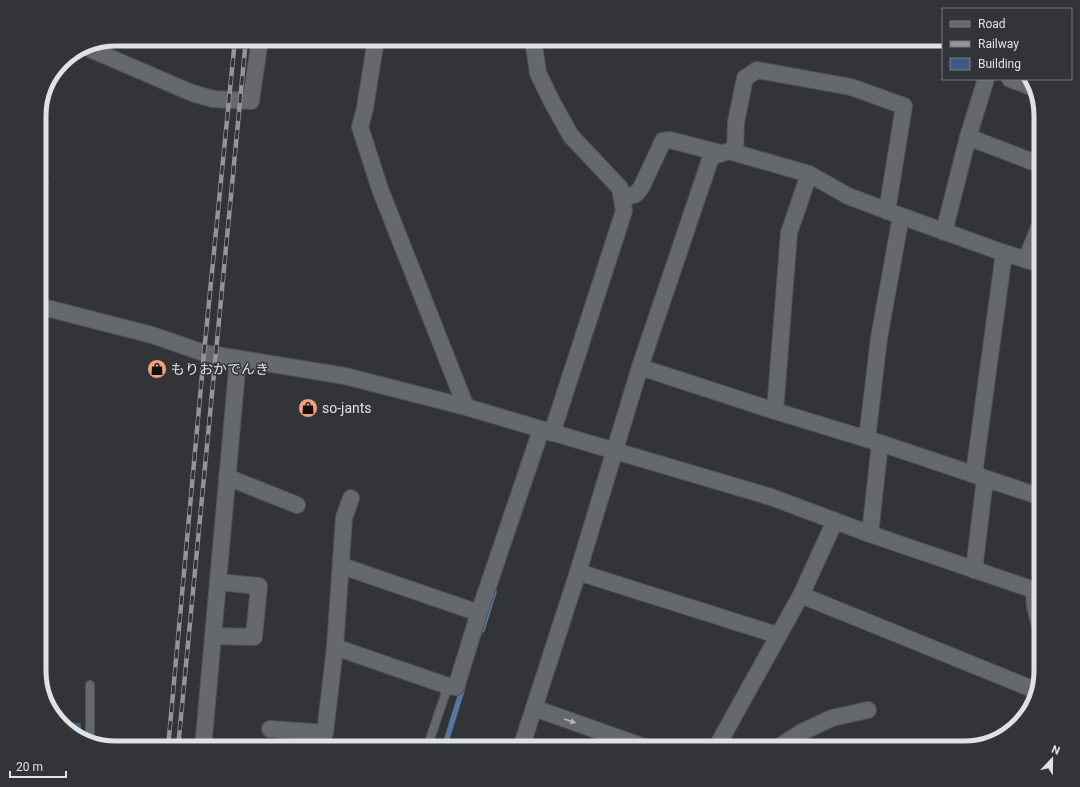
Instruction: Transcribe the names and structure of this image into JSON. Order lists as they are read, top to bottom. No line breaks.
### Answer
{"places":{"shop":["もりおかでんき","so-jants"]},"legend":["Road","Railway","Building"],"scale_bar":"20 m","north":"top"}
